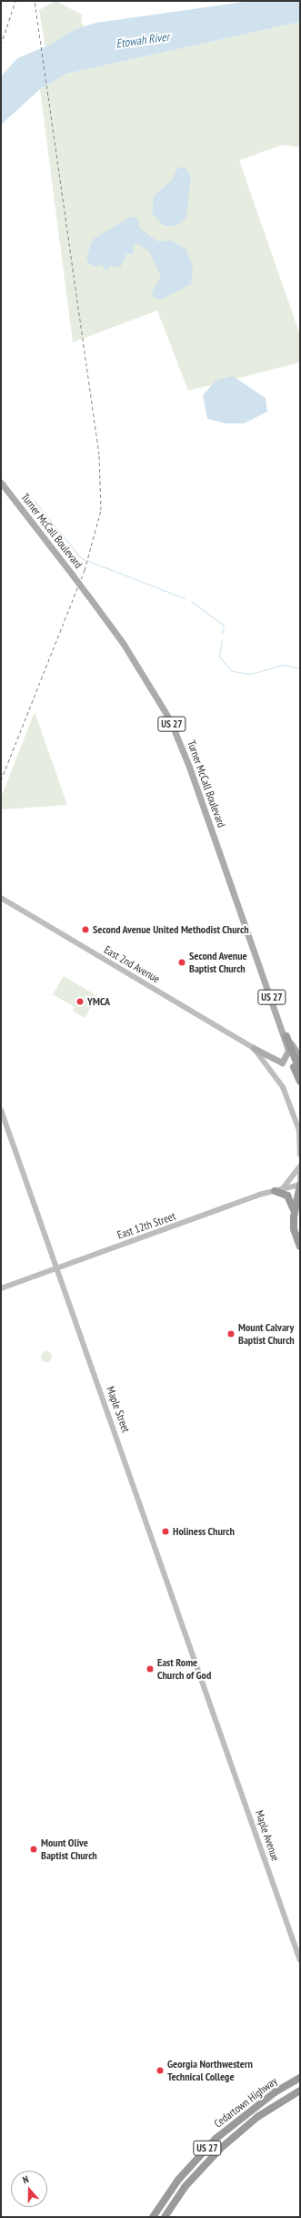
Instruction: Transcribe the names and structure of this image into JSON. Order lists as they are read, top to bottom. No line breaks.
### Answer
{"streets":{"highway":["Turner McCall Boulevard","US 27","Cedartown Highway"],"main road":["East 2nd Avenue","East 12th Street","Maple Street","Maple Avenue"]},"crossings":[["East 12th Street","Maple Street"],["Maple Street","Maple Avenue"]],"water":["Etowah River"],"places":["Second Avenue United Methodist Church","Second Avenue Baptist Church","YMCA","Mount Calvary Baptist Church","Holiness Church","East Rome Church of God","Mount Olive Baptist Church","Georgia Northwestern Technical College"],"north":"top"}
